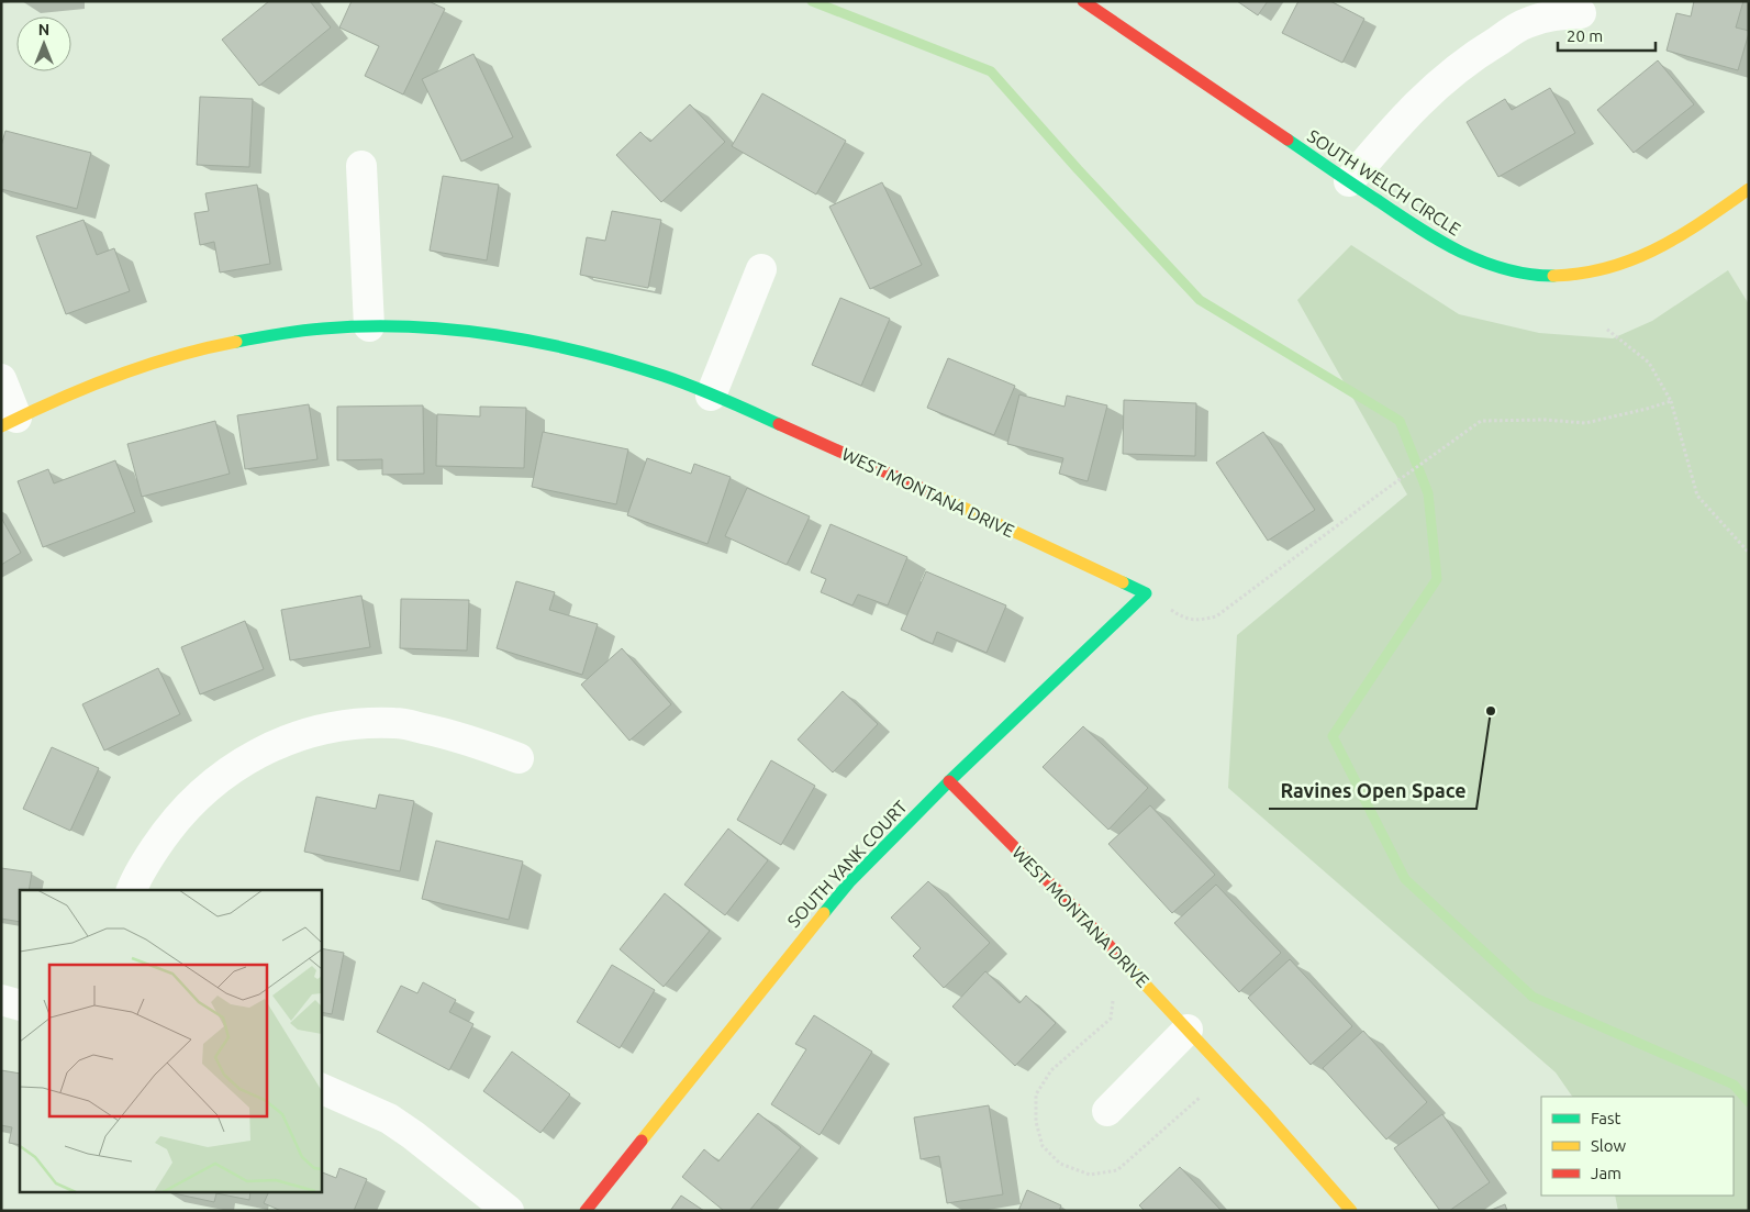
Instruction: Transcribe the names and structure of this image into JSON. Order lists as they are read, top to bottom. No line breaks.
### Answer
{"streets":{"street":["SOUTH WELCH CIRCLE","WEST MONTANA DRIVE","SOUTH YANK COURT"]},"crossings":[["WEST MONTANA DRIVE","SOUTH YANK COURT"]],"places":["Ravines Open Space"],"legend":["Fast","Slow","Jam"],"scale_bar":"20 m","north":"top"}
